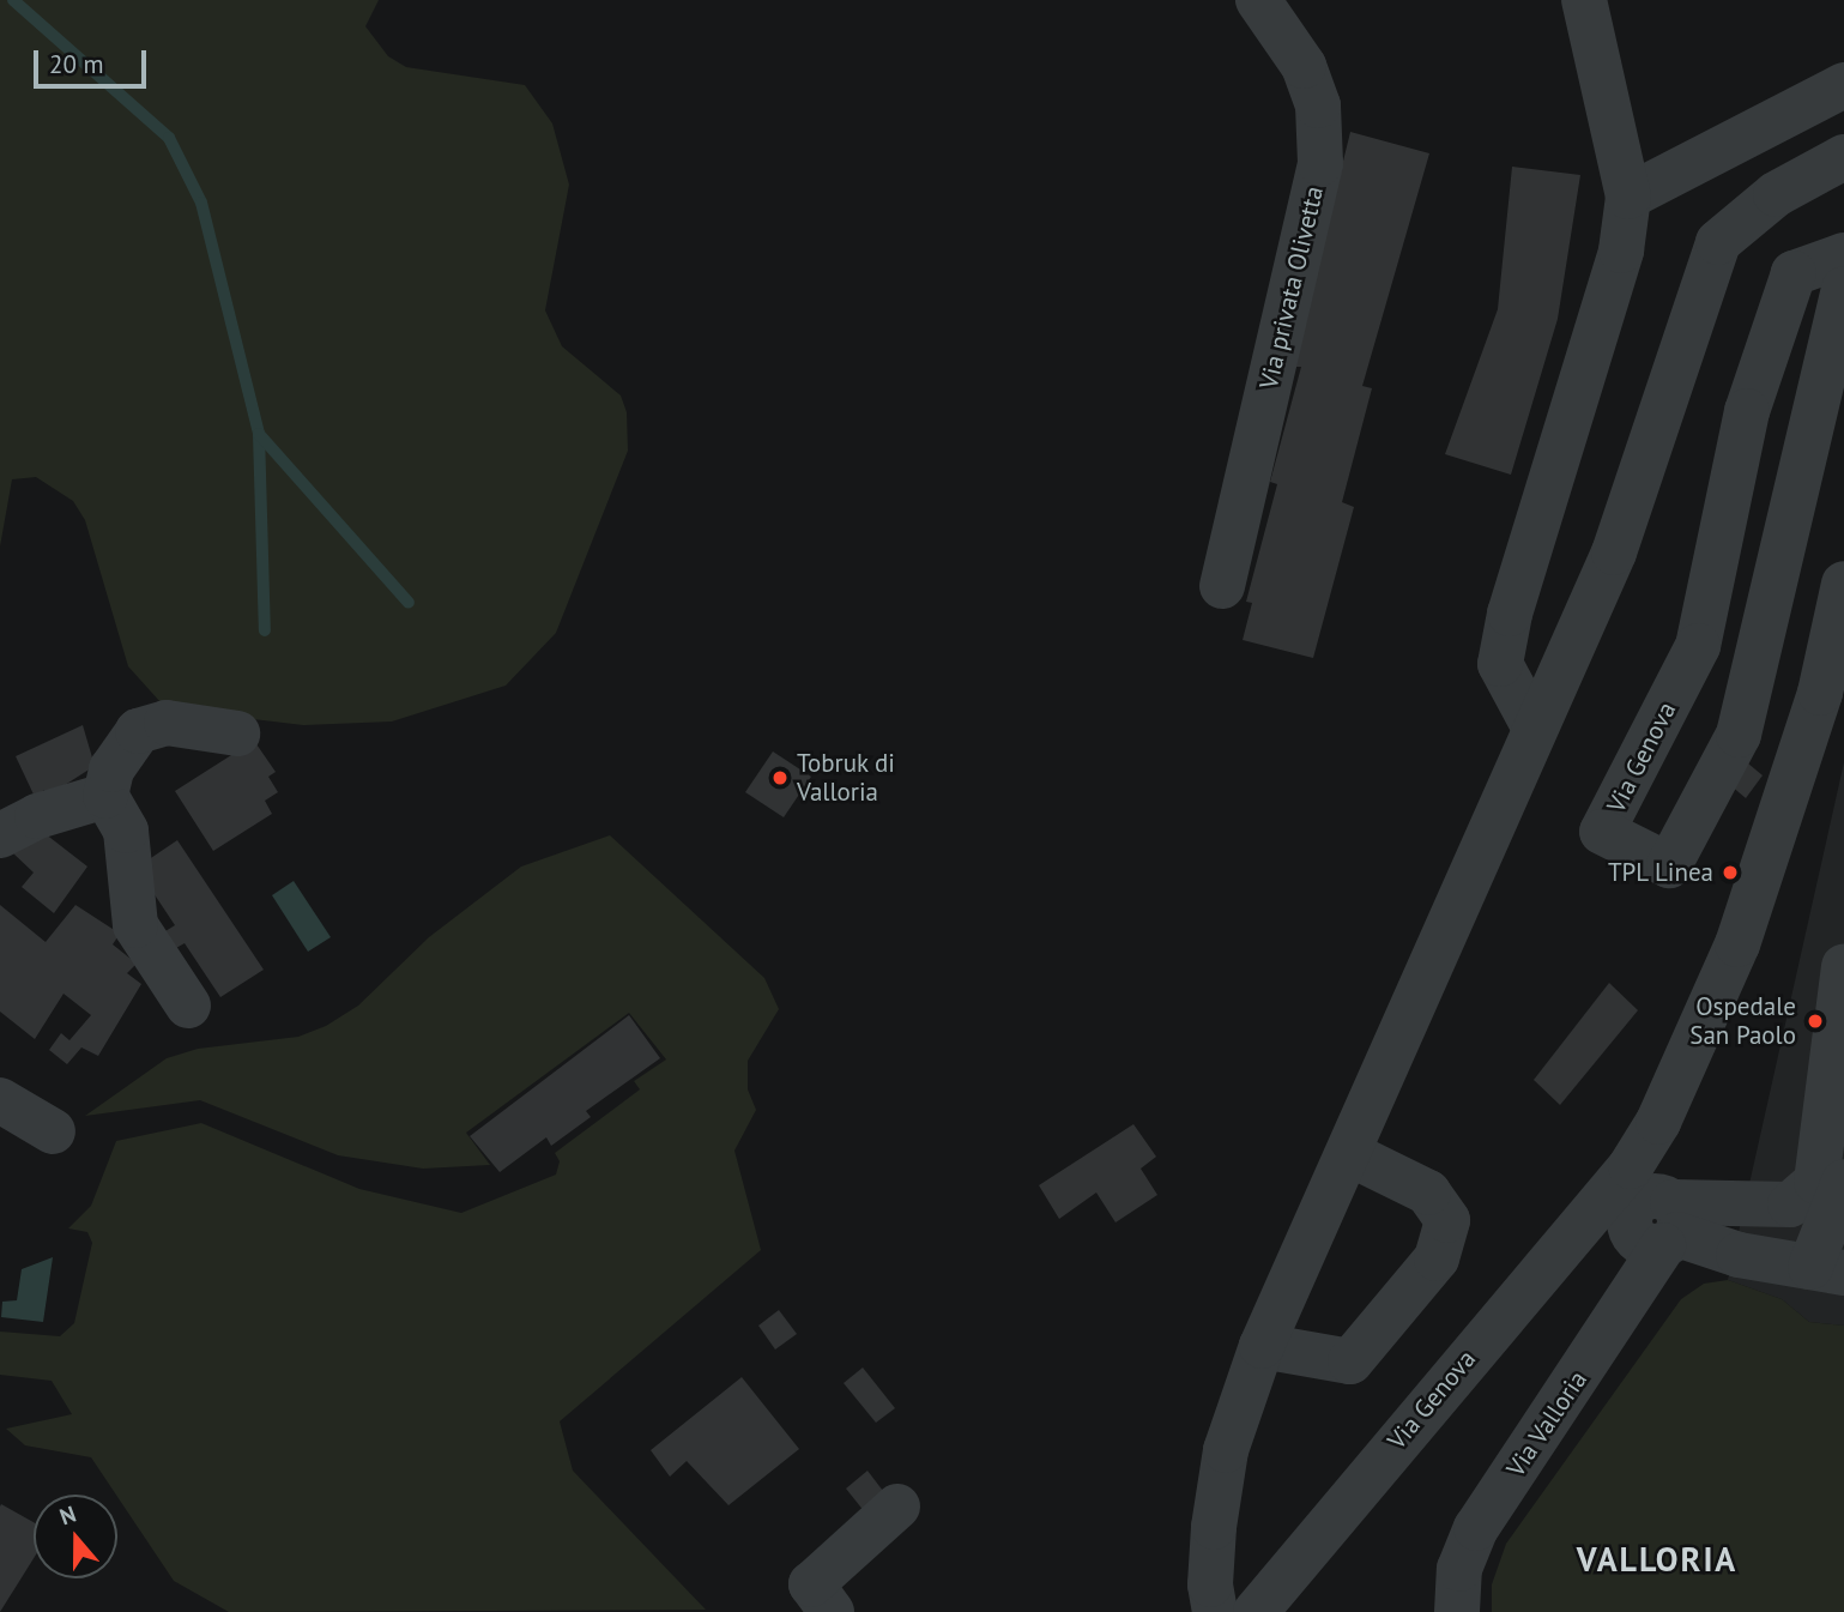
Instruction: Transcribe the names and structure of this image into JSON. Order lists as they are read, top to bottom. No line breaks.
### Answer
{"streets":{"street":["Via privata Olivetta","Via Genova","Via Valloria"]},"crossings":[["Via Genova","Via Valloria"]],"districts":["VALLORIA"],"places":["Tobruk di Valloria","TPL Linea","Ospedale San Paolo"],"scale_bar":"20 m","north":"top"}
